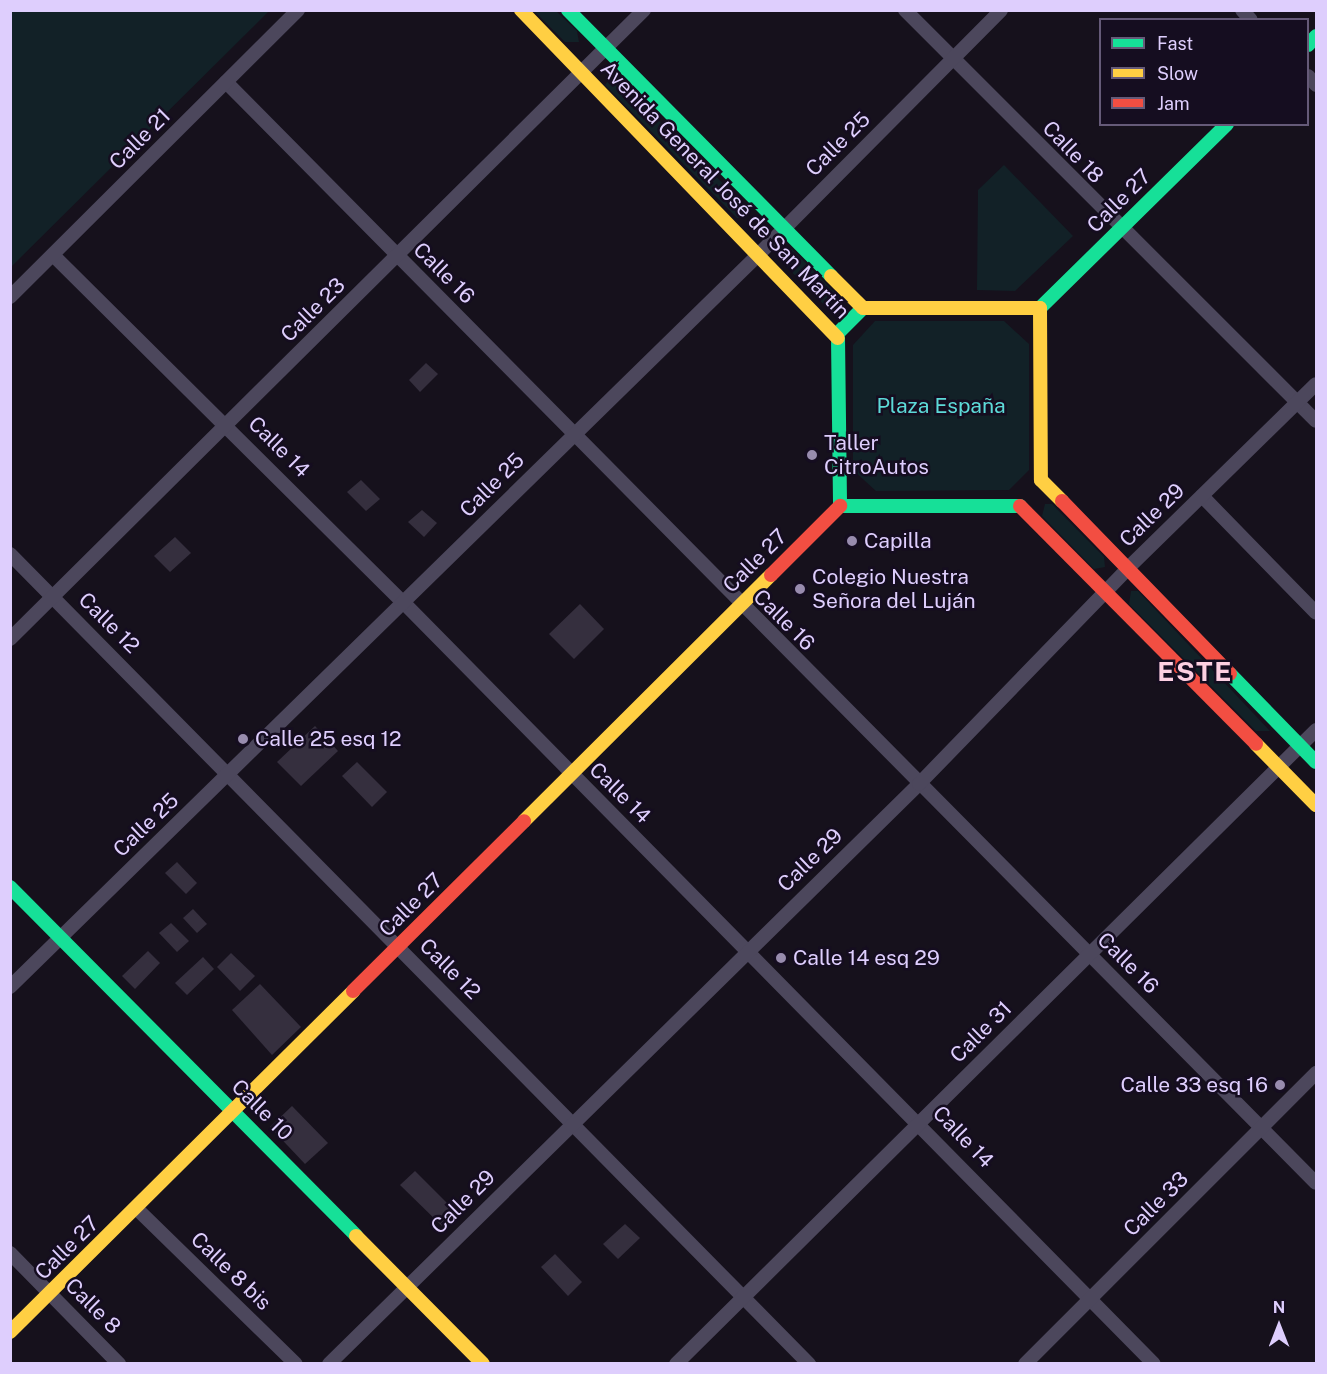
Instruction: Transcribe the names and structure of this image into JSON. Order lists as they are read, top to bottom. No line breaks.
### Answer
{"streets":{"main road":["Avenida General José de San Martín","Calle 27","Calle 10"],"street":["Calle 21","Calle 25","Calle 18","Calle 16","Calle 23","Calle 14","Calle 29","Calle 12","Calle 31","Calle 33","Calle 8 bis","Calle 8"]},"crossings":[["Calle 21","Calle 16"],["Calle 21","Calle 14"],["Calle 25","Calle 18"],["Calle 25","Avenida General José de San Martín"],["Calle 25","Calle 16"],["Calle 25","Calle 14"],["Calle 25","Calle 12"],["Calle 25","Calle 10"],["Calle 18","Calle 27"],["Calle 18","Calle 29"],["Avenida General José de San Martín","Calle 27"],["Avenida General José de San Martín","Calle 23"],["Calle 27","Calle 16"],["Calle 27","Calle 14"],["Calle 27","Calle 12"],["Calle 27","Calle 10"],["Calle 27","Calle 8 bis"],["Calle 27","Calle 8"],["Calle 16","Calle 23"],["Calle 16","Calle 29"],["Calle 16","Calle 31"],["Calle 16","Calle 33"],["Calle 23","Calle 14"],["Calle 23","Calle 12"],["Calle 14","Calle 29"],["Calle 14","Calle 31"],["Calle 14","Calle 33"],["Calle 29","Calle 12"],["Calle 29","Calle 10"],["Calle 12","Calle 31"]],"districts":["ESTE"],"parks":["Plaza España"],"places":["Taller CitroAutos","Capilla","Colegio Nuestra Señora del Luján","Calle 25 esq 12","Calle 14 esq 29","Calle 33 esq 16"],"legend":["Fast","Slow","Jam"],"north":"top"}
